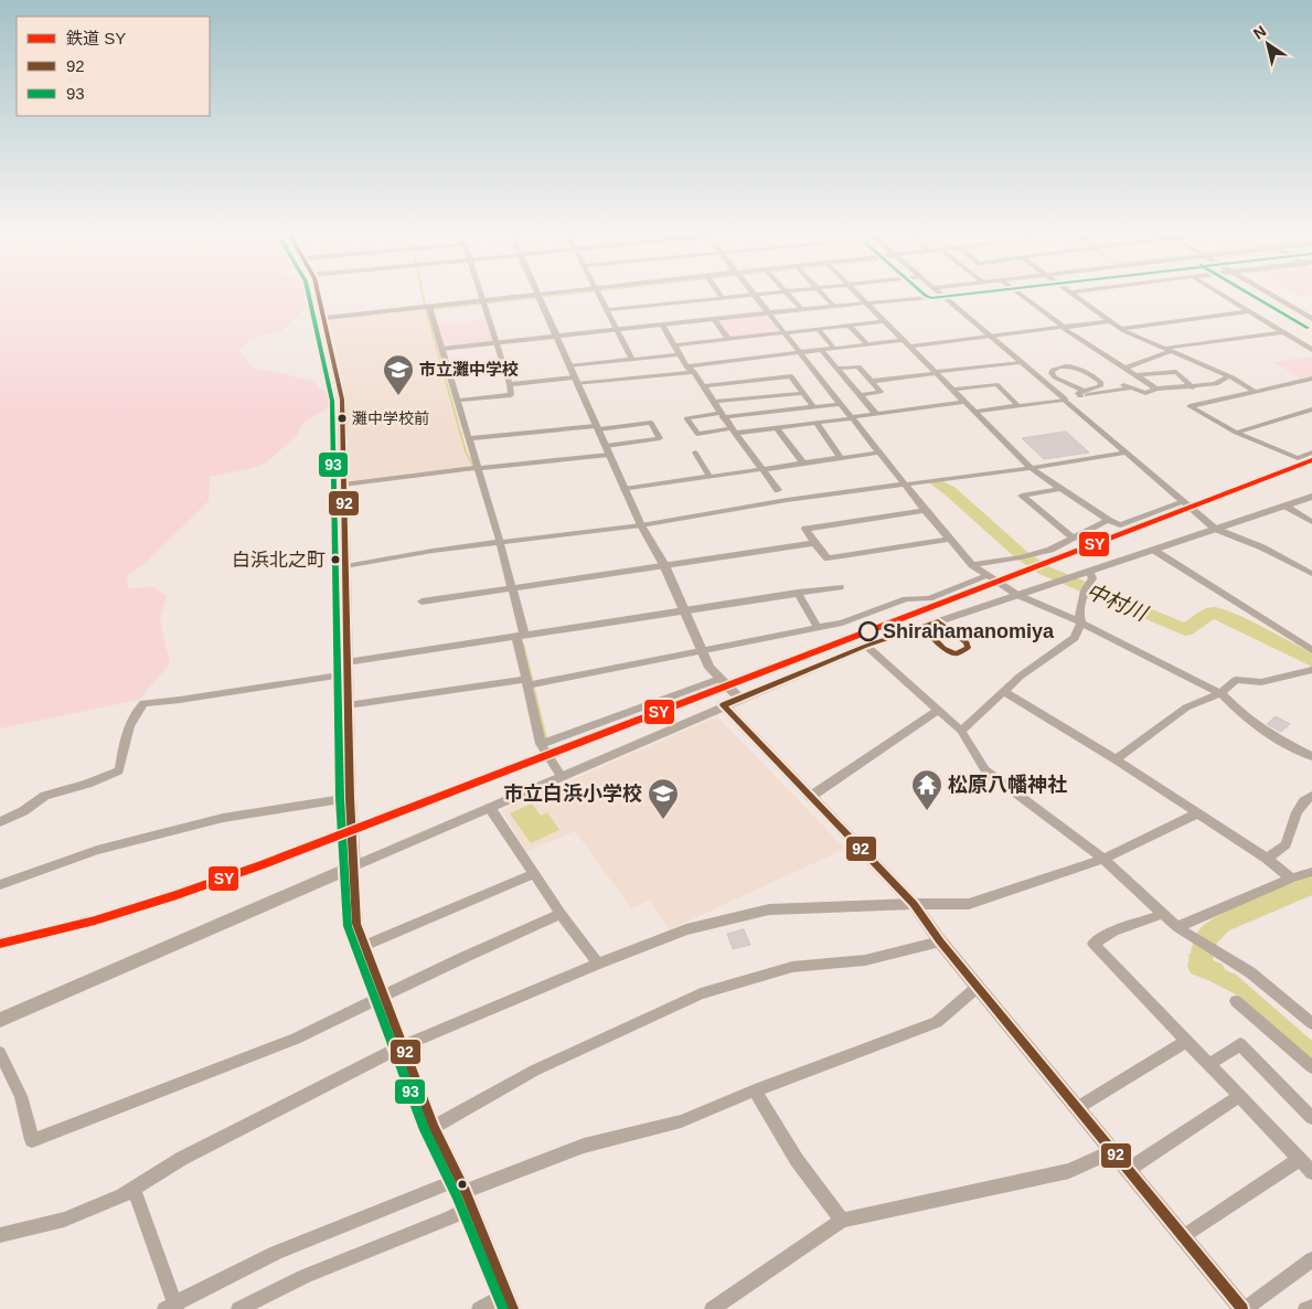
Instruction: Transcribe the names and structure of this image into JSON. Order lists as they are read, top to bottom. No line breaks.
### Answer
{"water":["中村川"],"places":{"school or university":["市立灘中学校","市立白浜小学校"],"other":["灘中学校前","白浜北之町","Shirahamanomiya"],"temple":["松原八幡神社"]},"lines":["transit line 92","transit line 93","rail line SY"],"legend":["鉄道 SY","92","93"],"north":"top left"}
